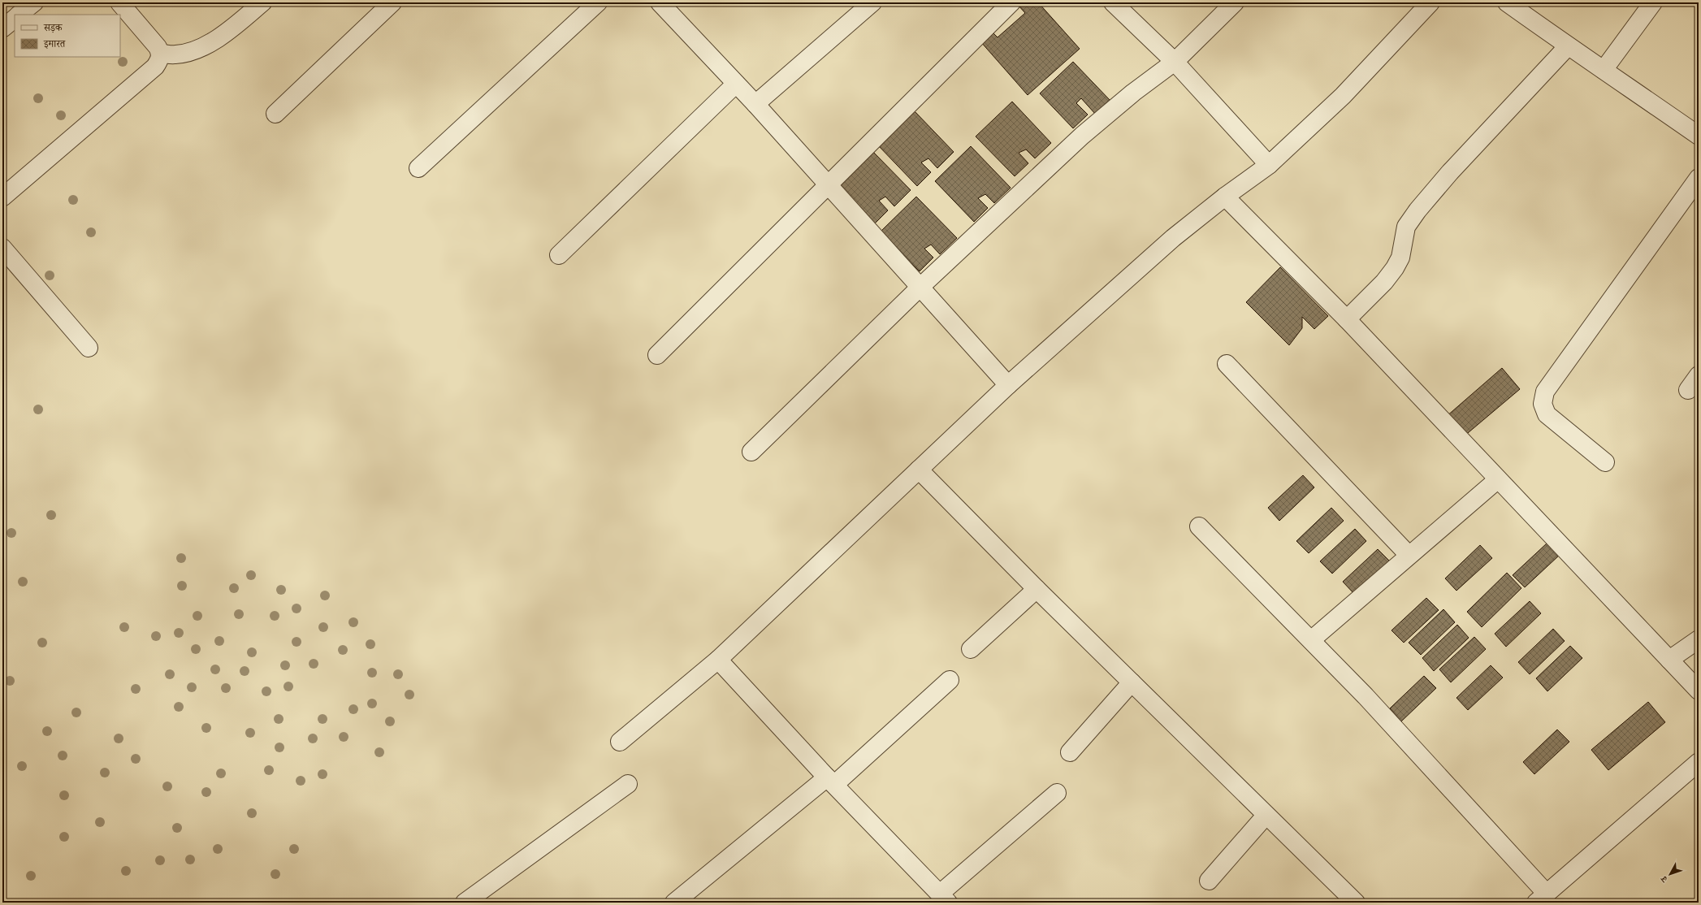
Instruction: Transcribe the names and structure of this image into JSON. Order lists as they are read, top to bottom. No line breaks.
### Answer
{"legend":["सड़क","इमारत"],"north":"bottom left"}
